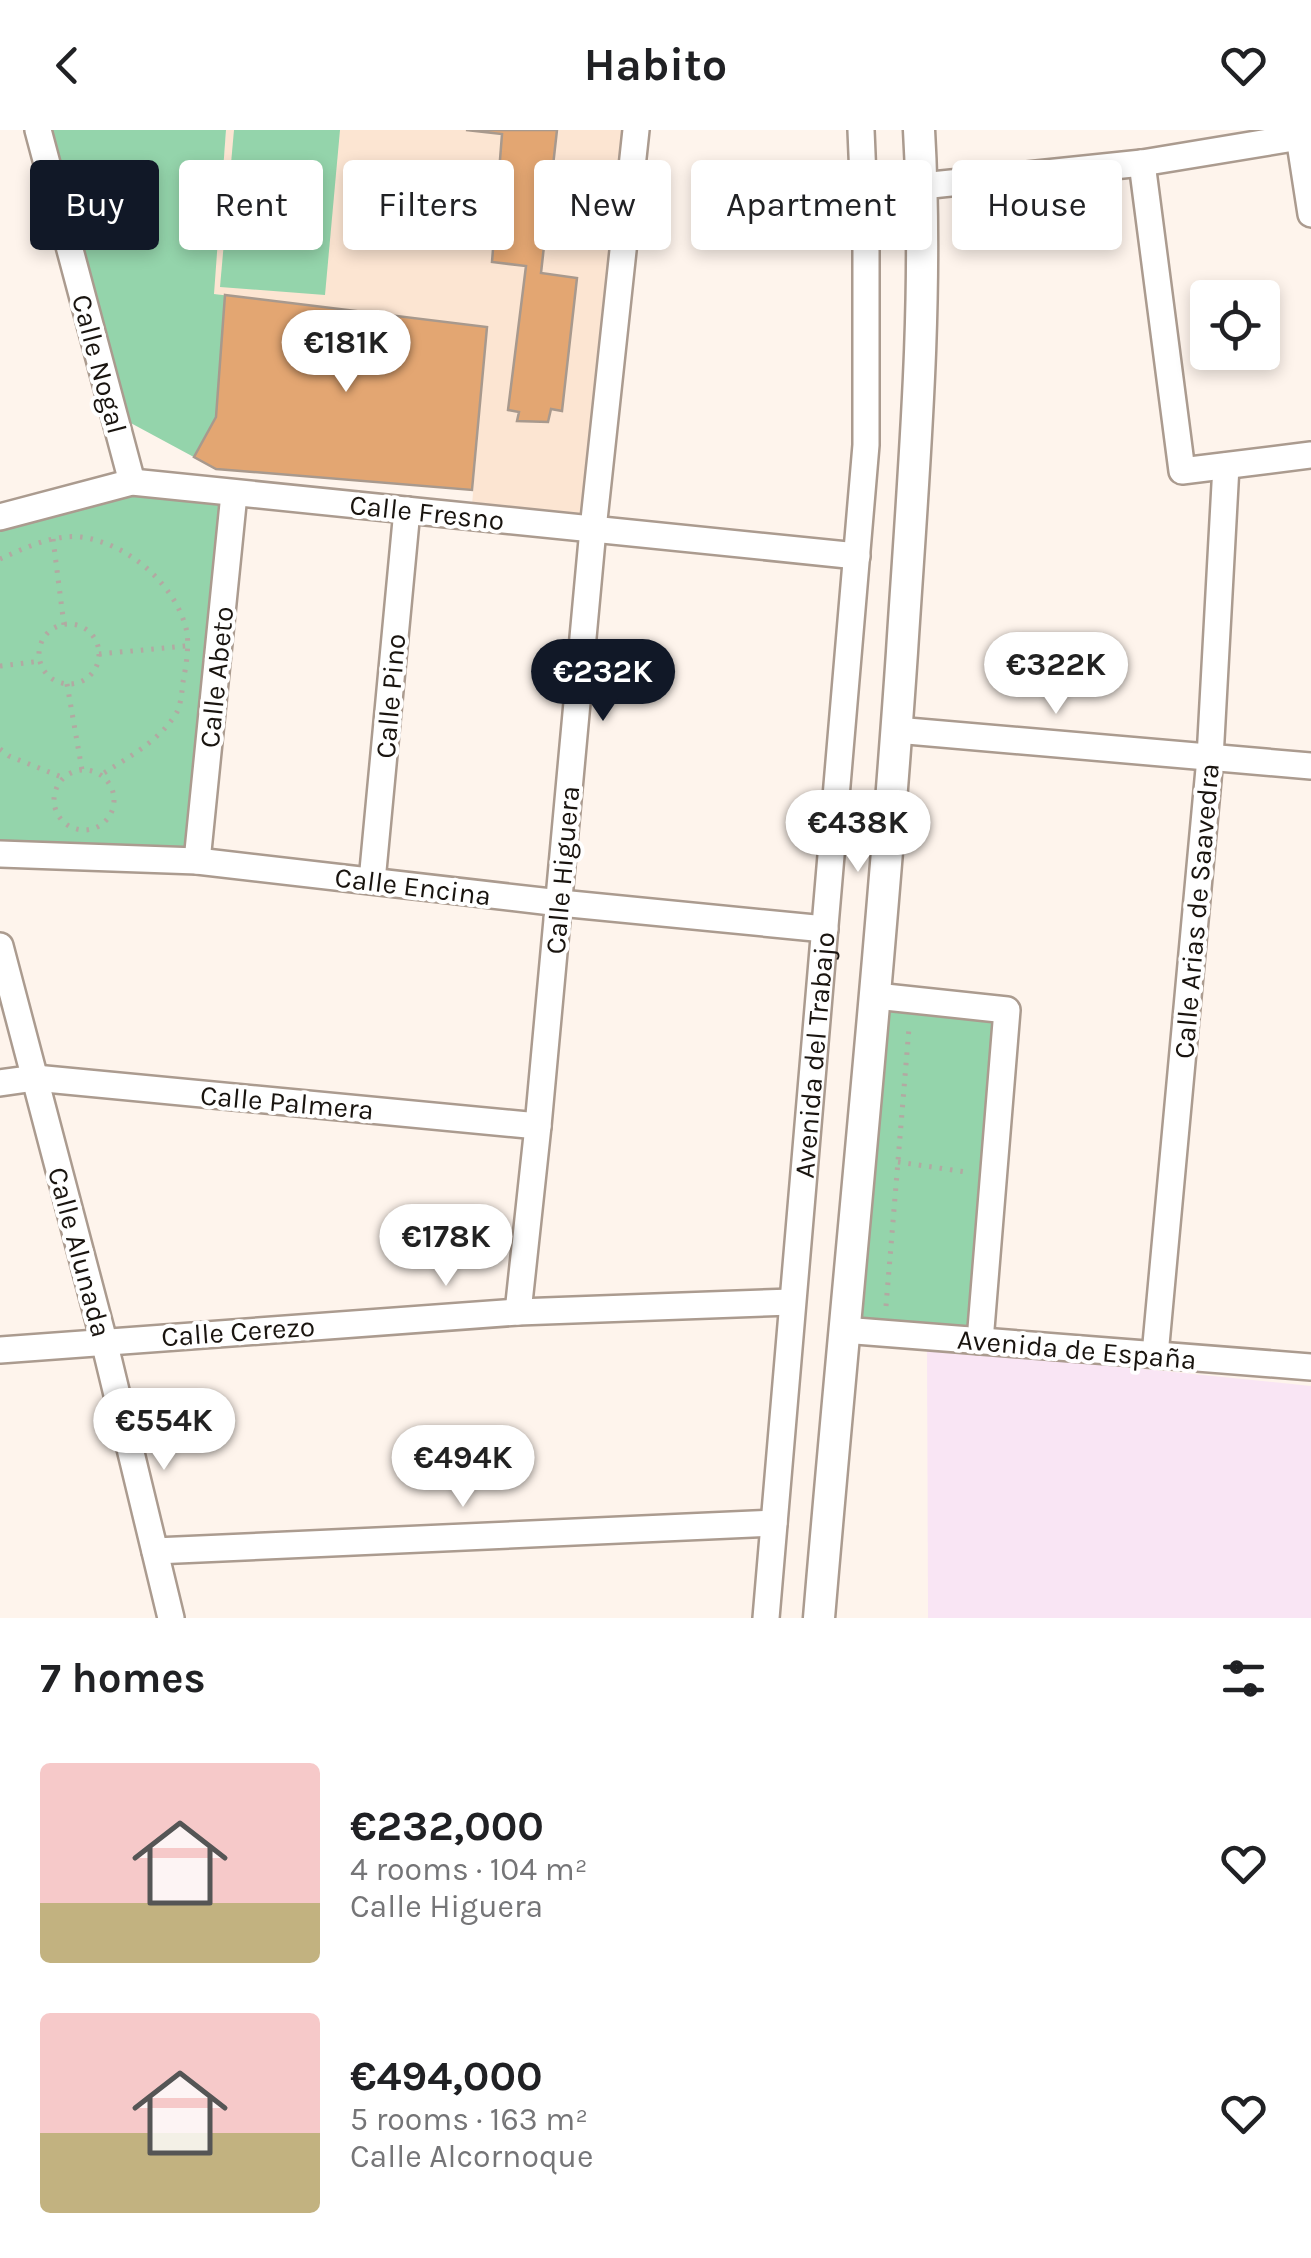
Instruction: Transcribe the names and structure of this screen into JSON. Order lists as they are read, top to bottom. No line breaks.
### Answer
{"streets":{"street":["Calle Nogal","Calle Fresno","Calle Abeto","Calle Pino","Calle Higuera","Calle Encina","Calle Arias de Saavedra","Avenida del Trabajo","Calle Palmera","Calle Alunada","Calle Cerezo","Avenida de España"]},"crossings":[["Calle Nogal","Calle Fresno"],["Calle Fresno","Calle Abeto"],["Calle Fresno","Calle Pino"],["Calle Fresno","Calle Higuera"],["Calle Fresno","Avenida del Trabajo"],["Calle Abeto","Calle Encina"],["Calle Pino","Calle Encina"],["Calle Higuera","Calle Encina"],["Calle Higuera","Calle Palmera"],["Calle Higuera","Calle Cerezo"],["Calle Encina","Avenida del Trabajo"],["Calle Arias de Saavedra","Avenida de España"],["Avenida del Trabajo","Calle Cerezo"],["Avenida del Trabajo","Avenida de España"],["Calle Palmera","Calle Alunada"],["Calle Alunada","Calle Cerezo"]],"page":{"header":"Habito","chip":["Buy","Rent","Filters","New","Apartment","House"],"price":["€181K","€322K","€232K","€438K","€178K","€554K","€494K"],"heading":"7 homes","list":[{"name":"€232,000","note":"4 rooms · 104 m² · Calle Higuera"},{"name":"€494,000","note":"5 rooms · 163 m² · Calle Alcornoque"}]}}
